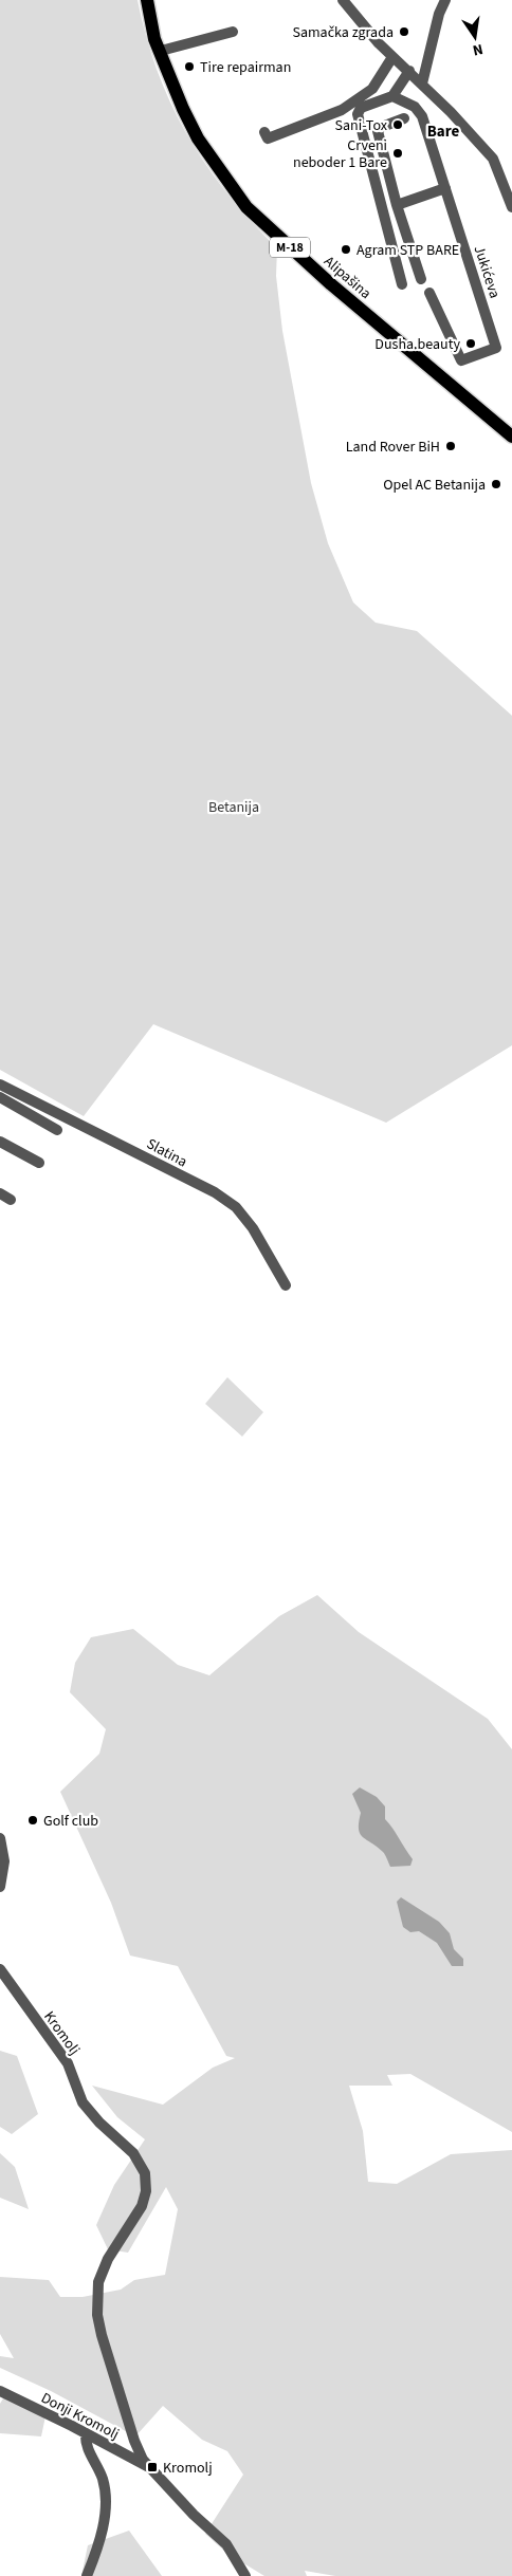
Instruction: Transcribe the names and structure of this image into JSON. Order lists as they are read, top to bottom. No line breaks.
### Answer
{"streets":{"main road":["M-18","Alipašina"],"street":["Jukićeva","Slatina","Kromolj","Donji Kromolj"]},"crossings":[["Kromolj","Donji Kromolj"]],"districts":["Bare"],"parks":["Betanija"],"places":{"other":["Samačka zgrada","Tire repairman","Sani-Tox","Crveni neboder 1 Bare","Agram STP BARE","Dusha.beauty","Land Rover BiH","Opel AC Betanija","Golf club"],"transit":["Kromolj"]},"north":"bottom"}
